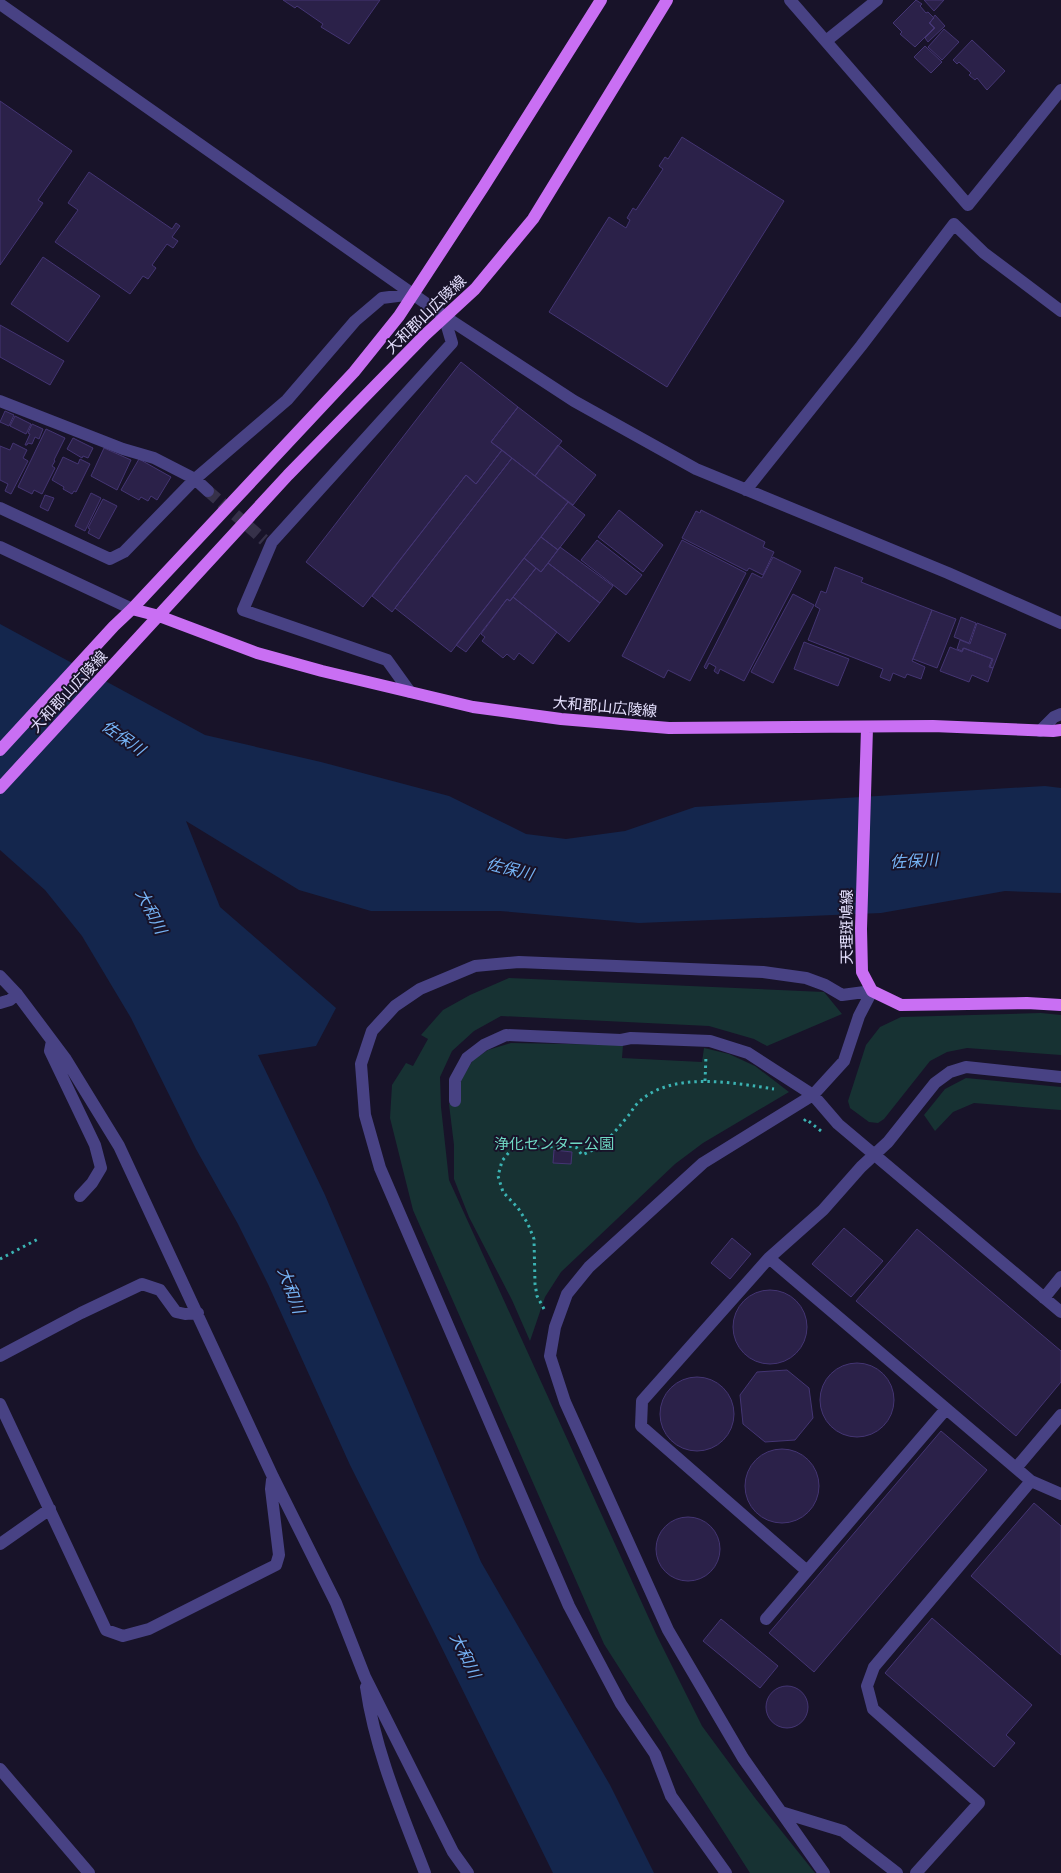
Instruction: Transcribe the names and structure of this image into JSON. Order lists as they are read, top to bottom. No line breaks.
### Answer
{"streets":{"main road":["大和郡山広陵線","天理斑鳩線"]},"crossings":[["大和郡山広陵線","天理斑鳩線"]],"water":["佐保川","大和川"],"parks":["浄化センター公園"]}
